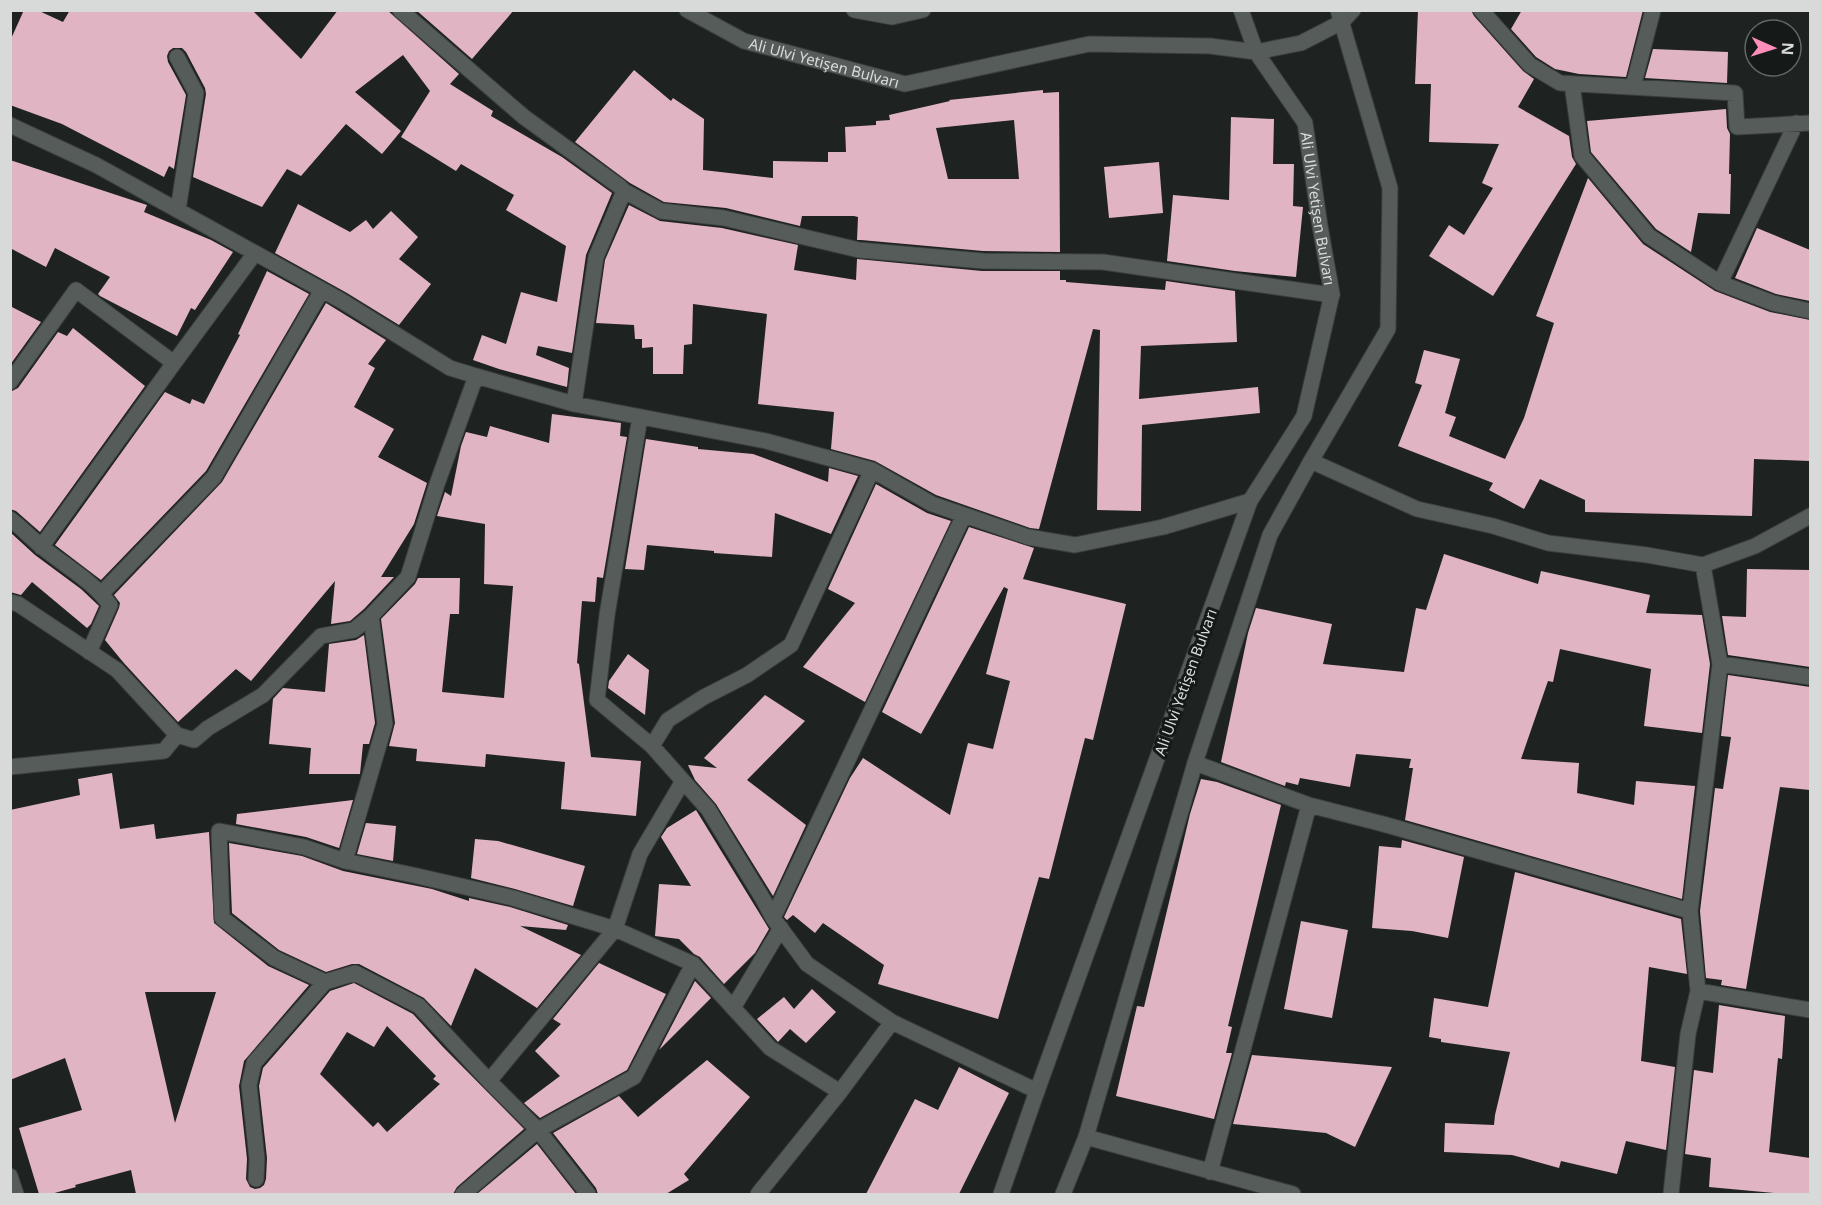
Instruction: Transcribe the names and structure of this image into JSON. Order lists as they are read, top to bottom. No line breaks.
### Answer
{"streets":{"street":["Ali Ulvi Yetişen Bulvarı"]},"north":"right"}
